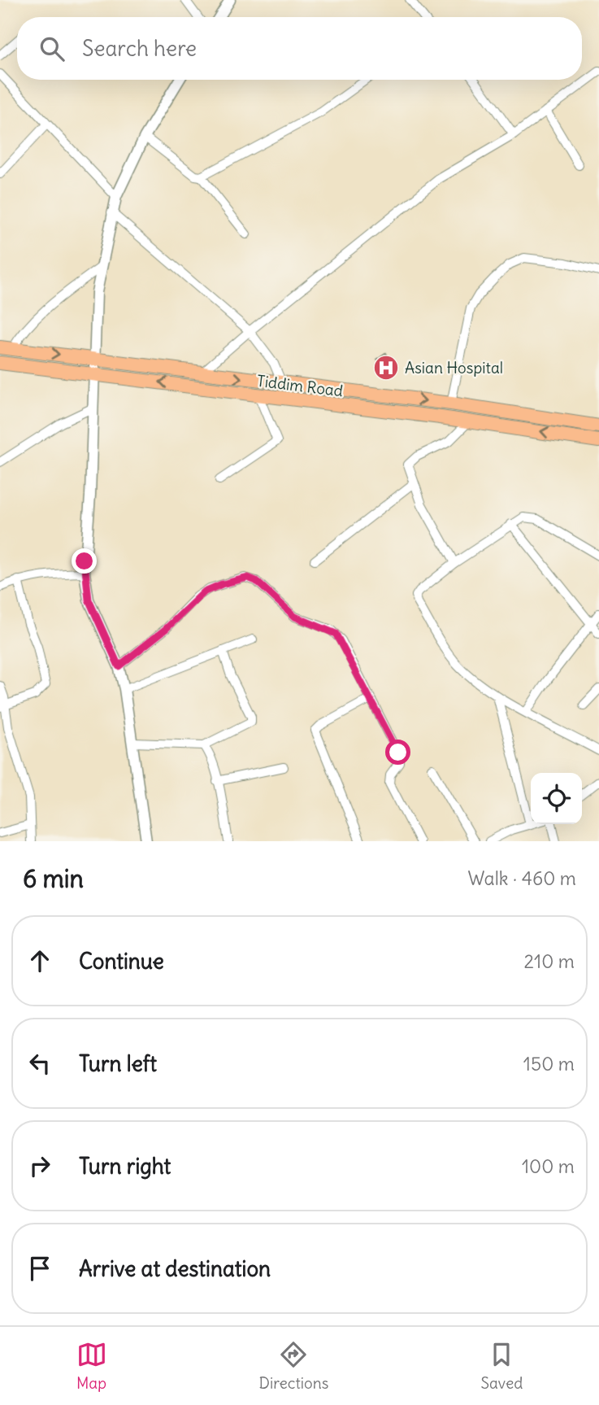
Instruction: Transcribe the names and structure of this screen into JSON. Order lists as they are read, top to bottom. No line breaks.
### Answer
{"streets":{"highway":["Tiddim Road"]},"places":{"hospital":["Asian Hospital"]},"page":{"search":"Search here","heading":["6 min","Walk · 460 m"],"list":[["Continue","210 m"],["Turn left","150 m"],["Turn right","100 m"],"Arrive at destination"],"nav":["Map","Directions","Saved"]}}
